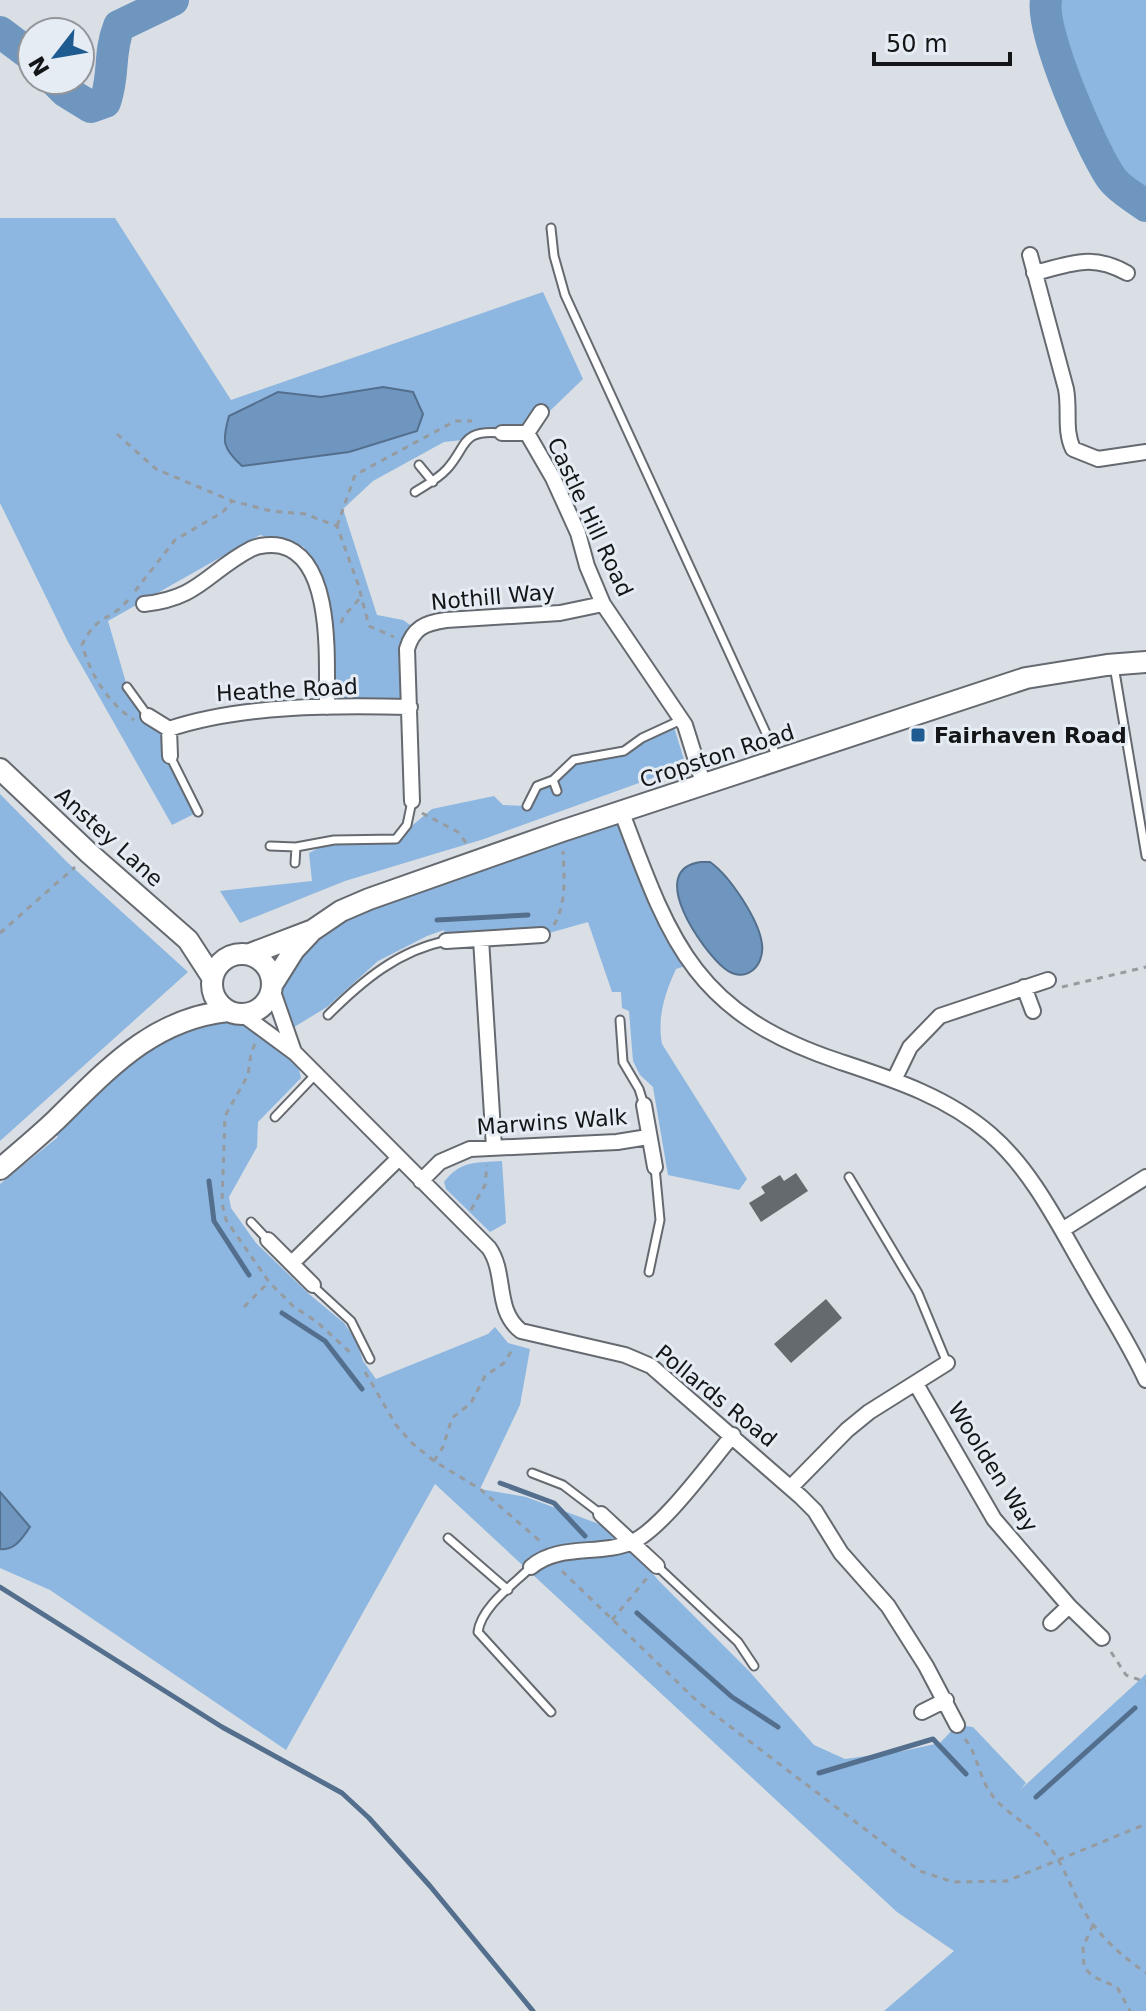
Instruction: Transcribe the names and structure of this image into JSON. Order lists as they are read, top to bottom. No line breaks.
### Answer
{"streets":{"street":["Castle Hill Road","Nothill Way","Heathe Road","Cropston Road","Anstey Lane","Marwins Walk","Pollards Road","Woolden Way"]},"crossings":[["Castle Hill Road","Nothill Way"],["Castle Hill Road","Cropston Road"],["Cropston Road","Anstey Lane"]],"places":{"transit":["Fairhaven Road"]},"scale_bar":"50 m","north":"bottom left"}
